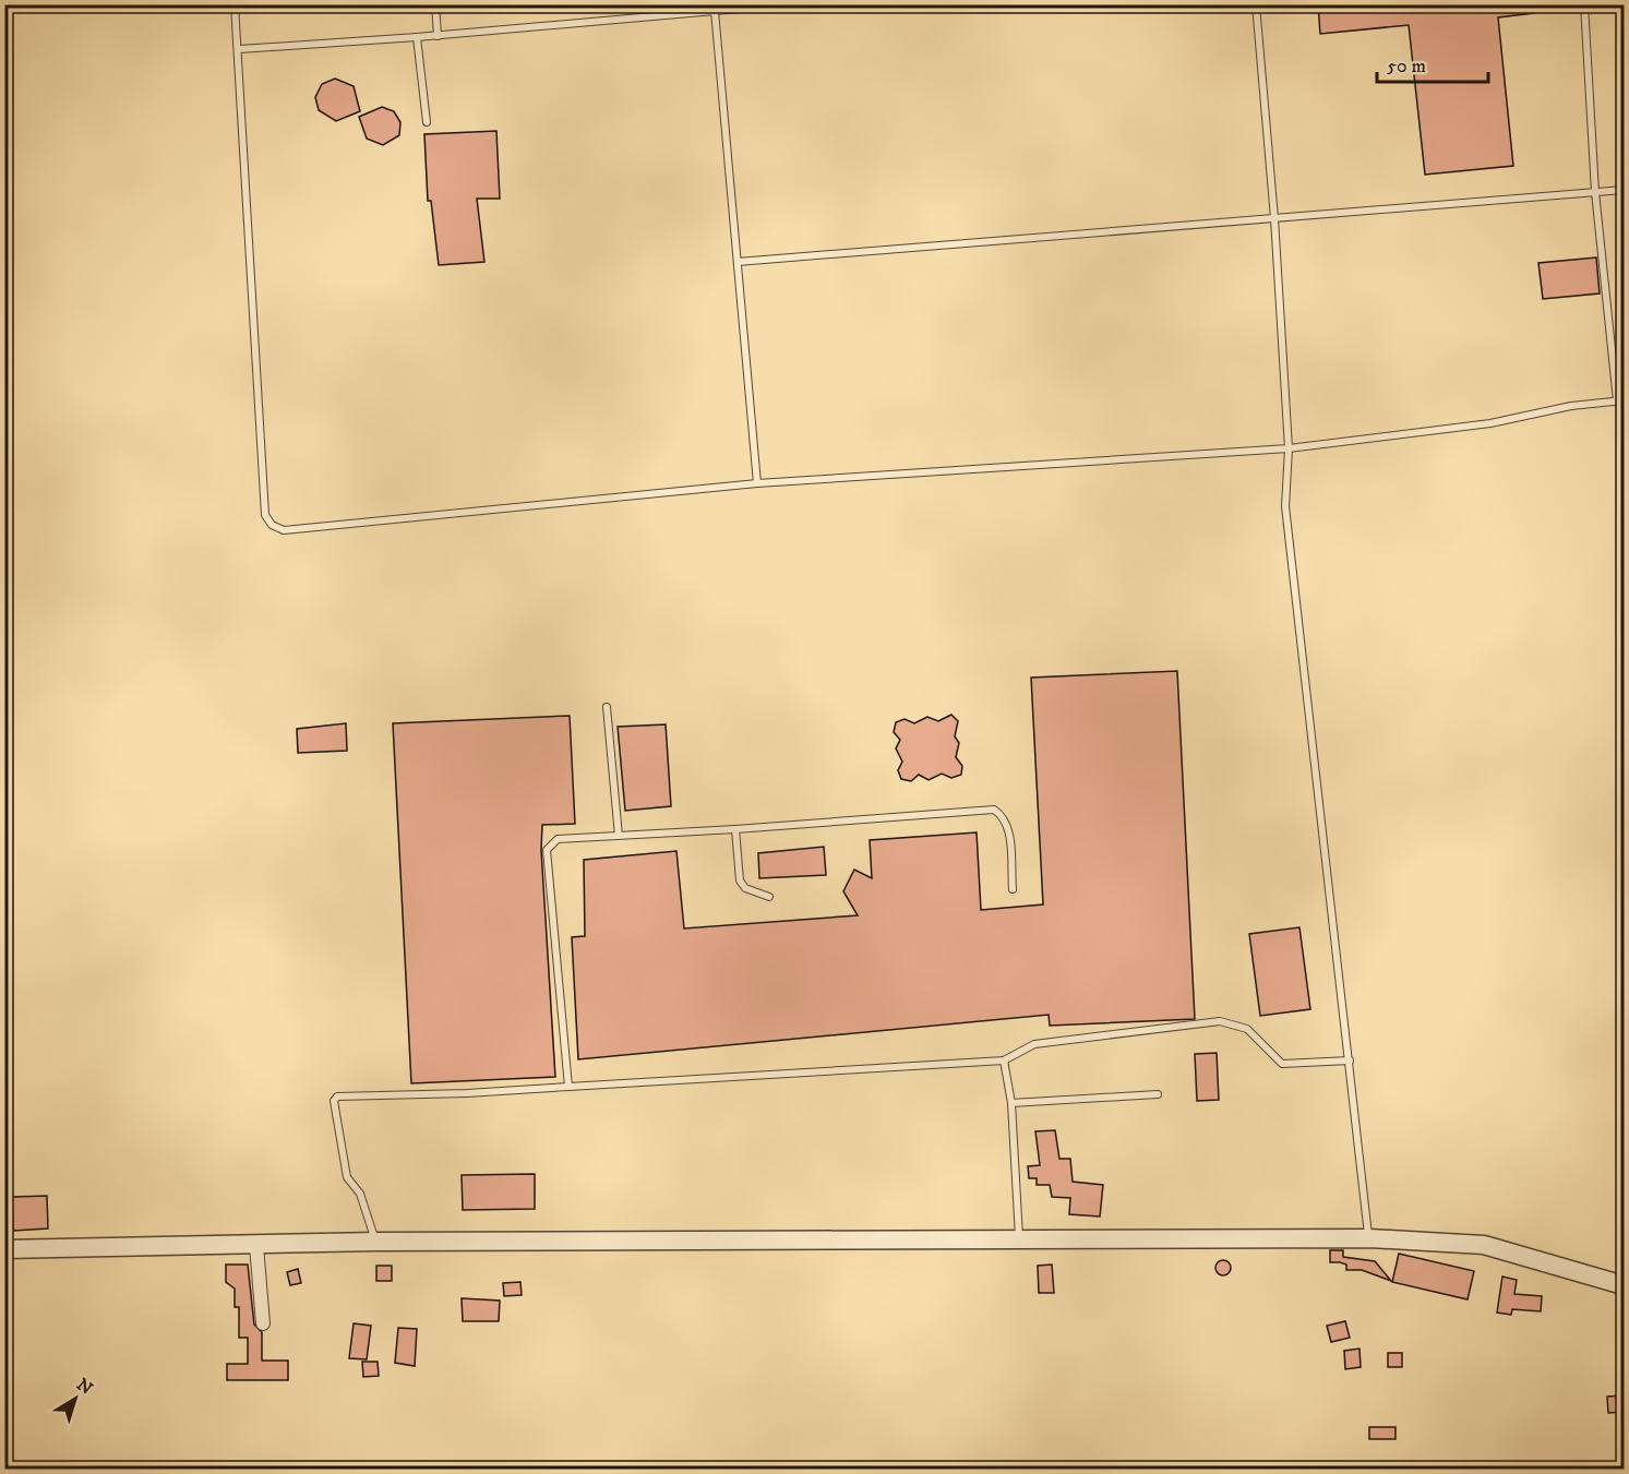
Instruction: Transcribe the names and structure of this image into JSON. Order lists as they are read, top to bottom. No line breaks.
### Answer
{"scale_bar":"50 m","north":"top right"}
